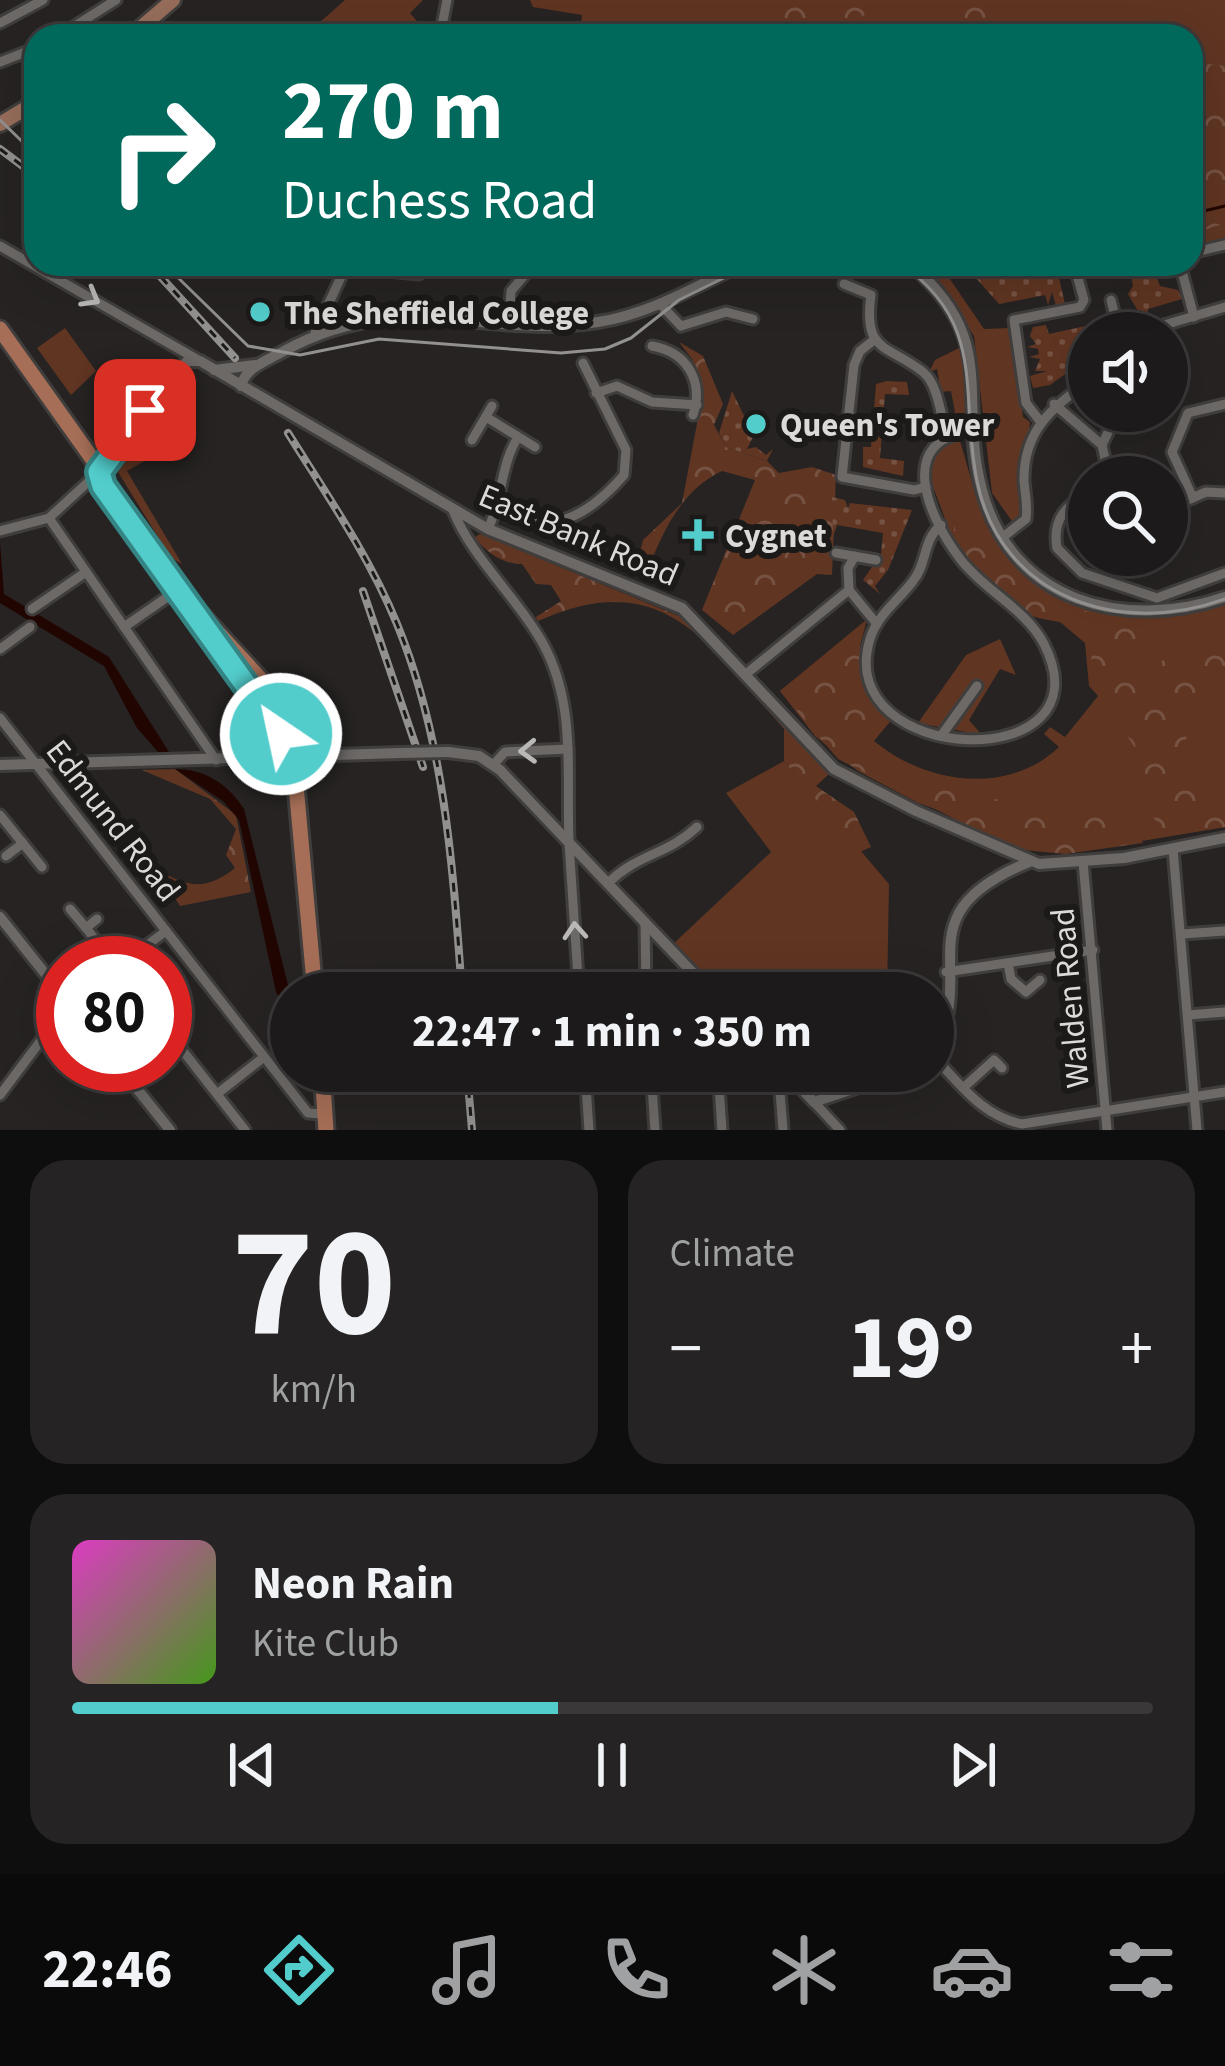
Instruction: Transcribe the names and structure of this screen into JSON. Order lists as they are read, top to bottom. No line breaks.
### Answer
{"streets":{"street":["East Bank Road","Edmund Road","Walden Road"]},"crossings":[["East Bank Road","Walden Road"]],"places":{"other":["The Sheffield College","Queen's Tower"],"health":["Cygnet"]},"page":{"turn":["270 m","Duchess Road"],"limit":"80","trip":"22:47 · 1 min · 350 m","tile":[["70","km/h"],"Climate"],"heat":["−","19°","+"],"song":["Neon Rain","Kite Club"],"tabs":"22:46"}}
